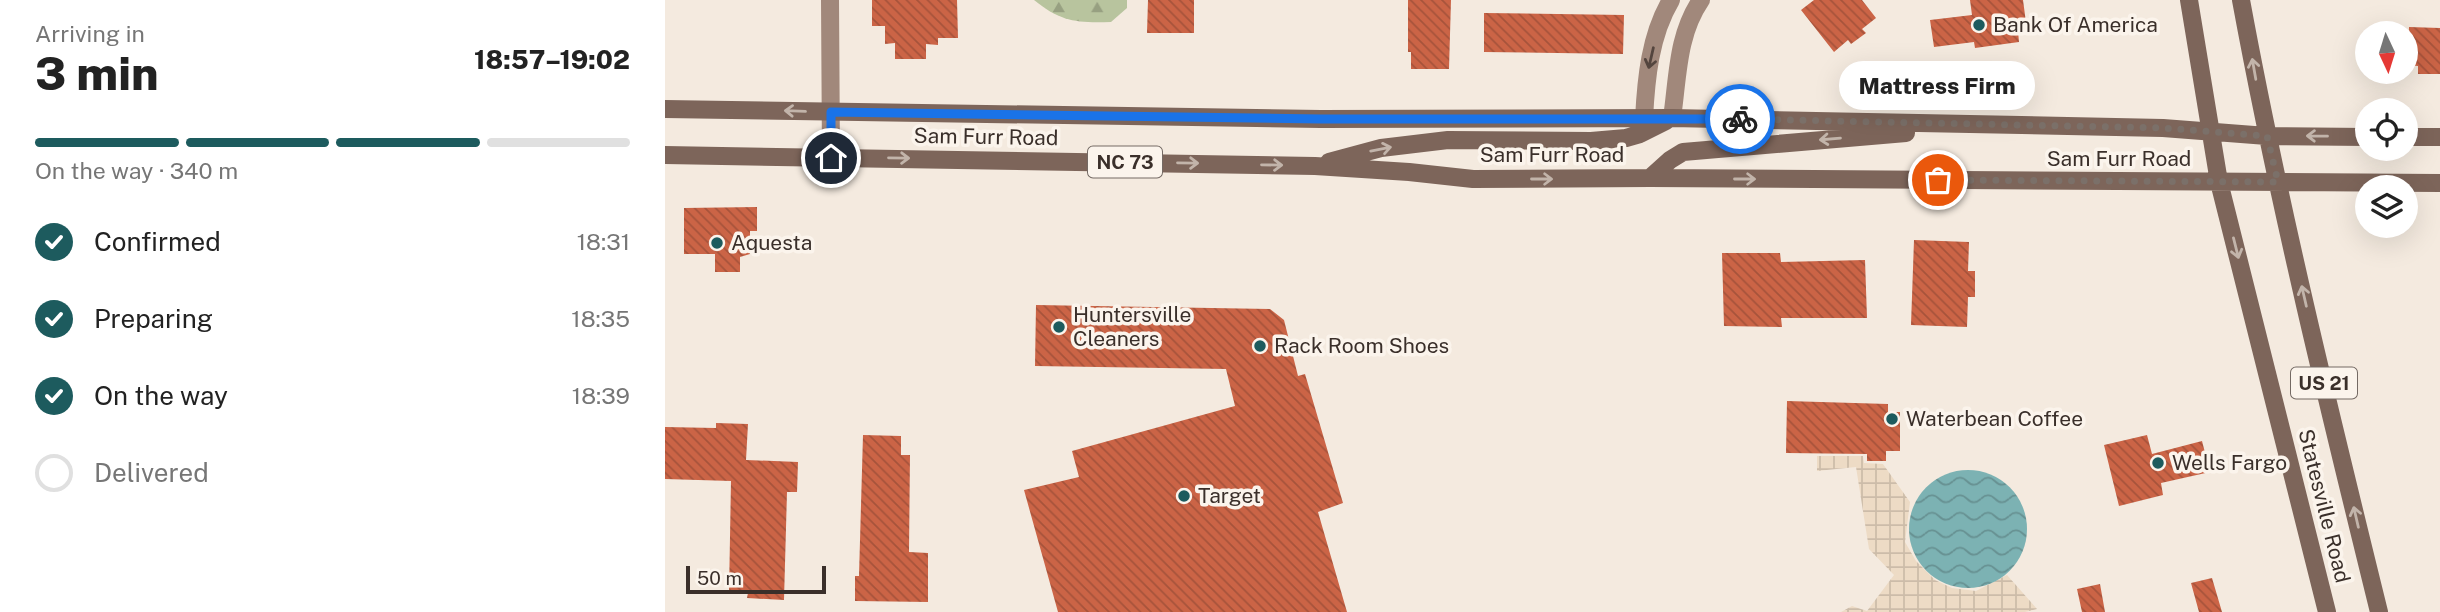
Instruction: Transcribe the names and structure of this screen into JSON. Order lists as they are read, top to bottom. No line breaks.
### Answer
{"streets":{"main road":["Sam Furr Road","NC 73","US 21","Statesville Road"]},"crossings":[["Sam Furr Road","Statesville Road"]],"places":["Bank Of America","Mattress Firm","Aquesta","Huntersville Cleaners","Rack Room Shoes","Waterbean Coffee","Wells Fargo","Target"],"scale_bar":"50 m","north":"bottom","page":{"heading":["3 min","Arriving in","18:57–19:02"],"bubble":"Mattress Firm","bar":"On the way · 340 m","list":[["Confirmed","18:31"],["Preparing","18:35"],["On the way","18:39"],"Delivered"],"scale":"50 m"}}
